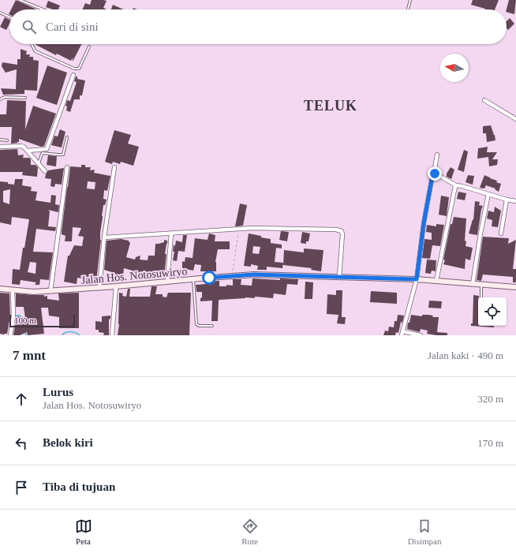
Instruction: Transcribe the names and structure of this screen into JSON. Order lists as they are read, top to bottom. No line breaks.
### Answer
{"streets":{"street":["Jalan Hos. Notosuwiryo"]},"districts":["TELUK"],"scale_bar":"100 m","north":"left","page":{"search":"Cari di sini","scale":"100 m","heading":["7 mnt","Jalan kaki · 490 m"],"list":[["Lurus","Jalan Hos. Notosuwiryo","320 m"],["Belok kiri","170 m"],"Tiba di tujuan"],"nav":["Peta","Rute","Disimpan"]}}
